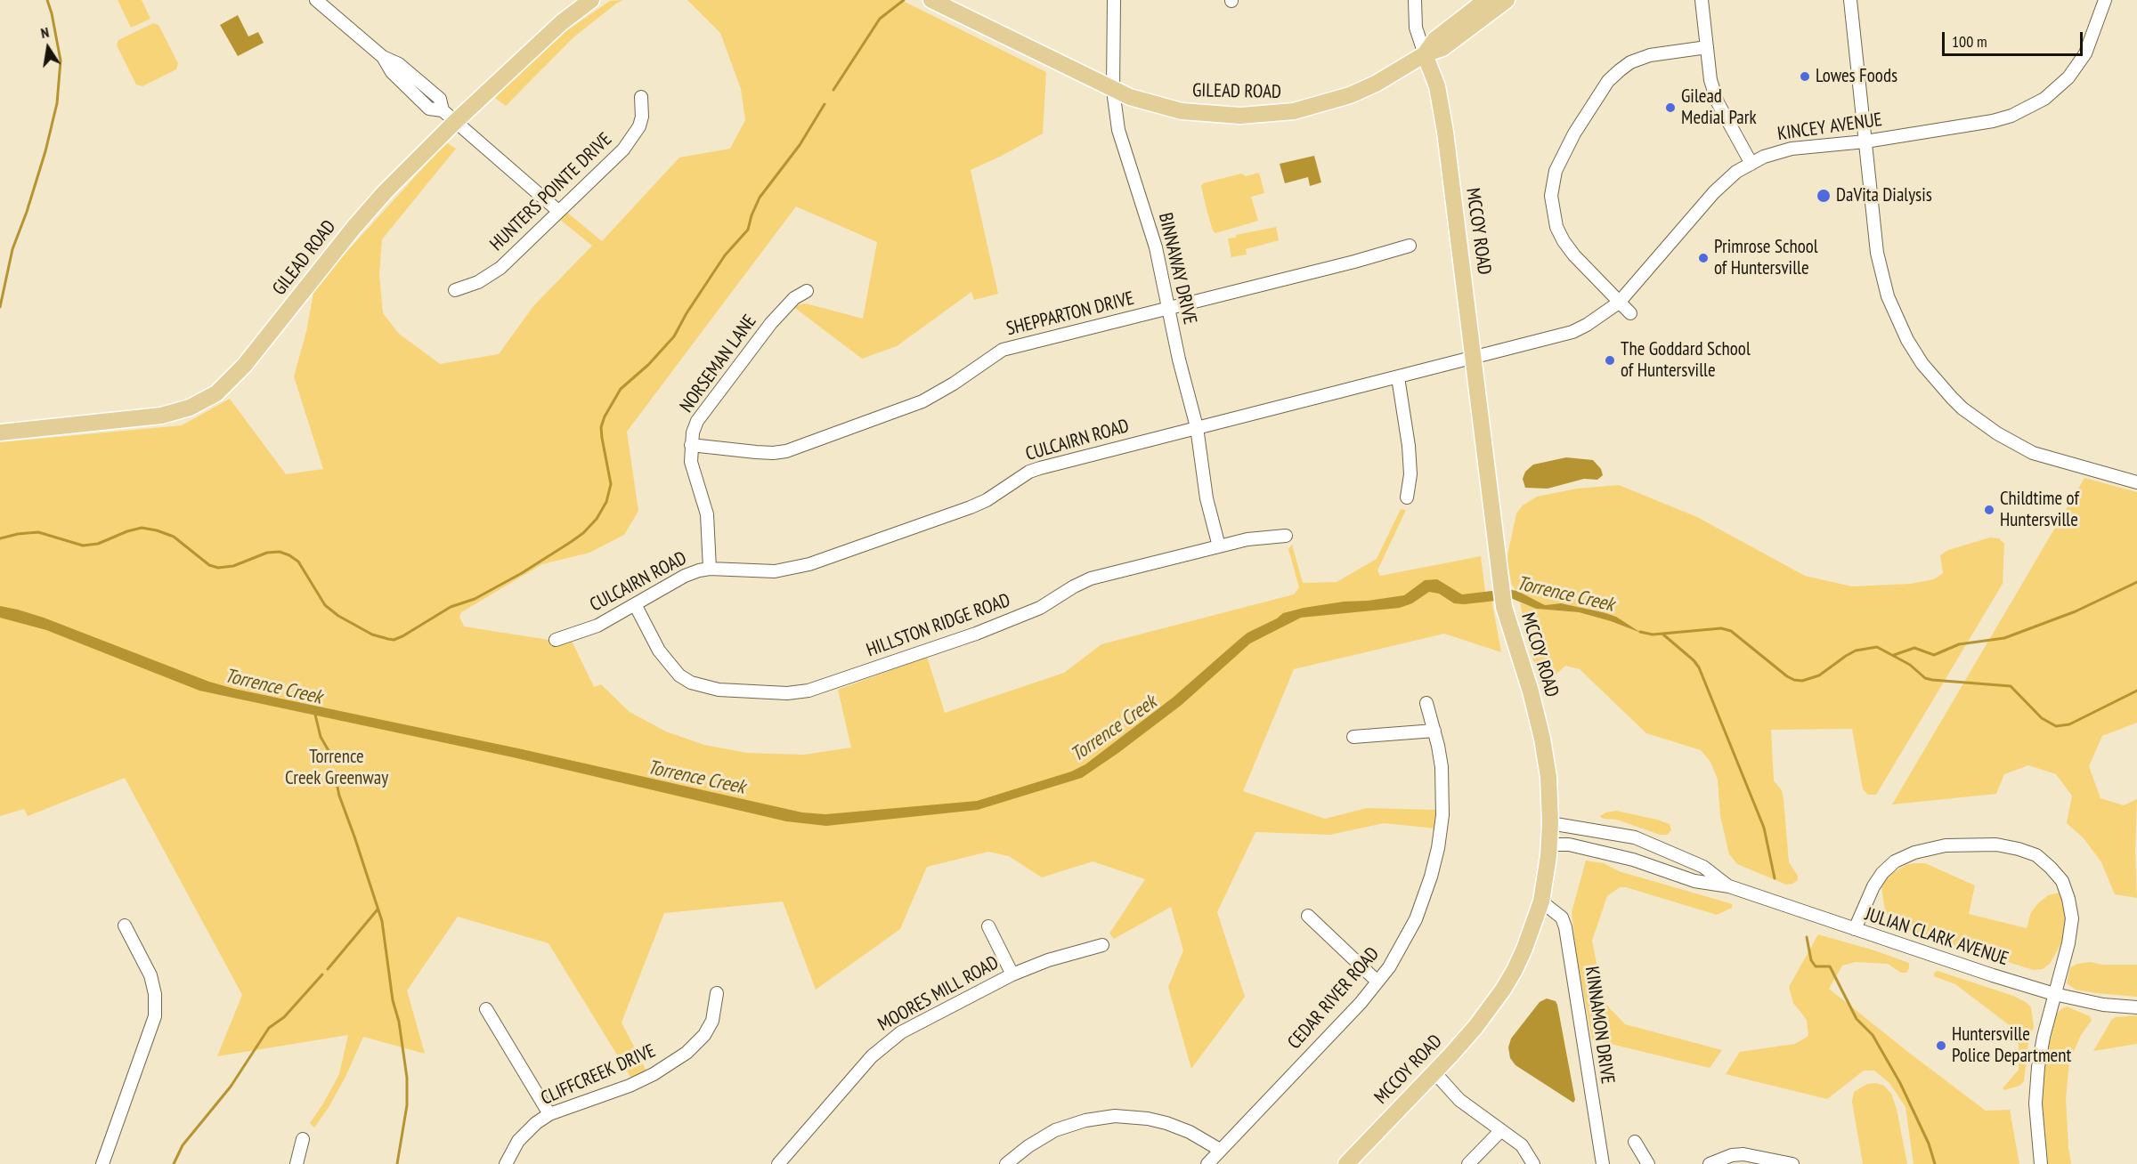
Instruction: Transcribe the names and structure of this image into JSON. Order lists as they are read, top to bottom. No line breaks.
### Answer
{"streets":{"main road":["GILEAD ROAD","MCCOY ROAD"],"street":["KINCEY AVENUE","HUNTERS POINTE DRIVE","BINNAWAY DRIVE","SHEPPARTON DRIVE","NORSEMAN LANE","CULCAIRN ROAD","HILLSTON RIDGE ROAD","JULIAN CLARK AVENUE","MOORES MILL ROAD","CEDAR RIVER ROAD","KINNAMON DRIVE","CLIFFCREEK DRIVE"]},"crossings":[["GILEAD ROAD","MCCOY ROAD"],["GILEAD ROAD","BINNAWAY DRIVE"],["KINCEY AVENUE","MCCOY ROAD"],["KINCEY AVENUE","CULCAIRN ROAD"],["MCCOY ROAD","CULCAIRN ROAD"],["MCCOY ROAD","JULIAN CLARK AVENUE"],["MCCOY ROAD","KINNAMON DRIVE"],["BINNAWAY DRIVE","SHEPPARTON DRIVE"],["BINNAWAY DRIVE","CULCAIRN ROAD"],["BINNAWAY DRIVE","HILLSTON RIDGE ROAD"],["SHEPPARTON DRIVE","NORSEMAN LANE"],["NORSEMAN LANE","CULCAIRN ROAD"],["CULCAIRN ROAD","HILLSTON RIDGE ROAD"]],"water":["Torrence Creek"],"parks":["Torrence Creek Greenway"],"places":["Lowes Foods","Gilead Medial Park","DaVita Dialysis","Primrose School of Huntersville","The Goddard School of Huntersville","Childtime of Huntersville","Huntersville Police Department"],"scale_bar":"100 m","north":"top"}
